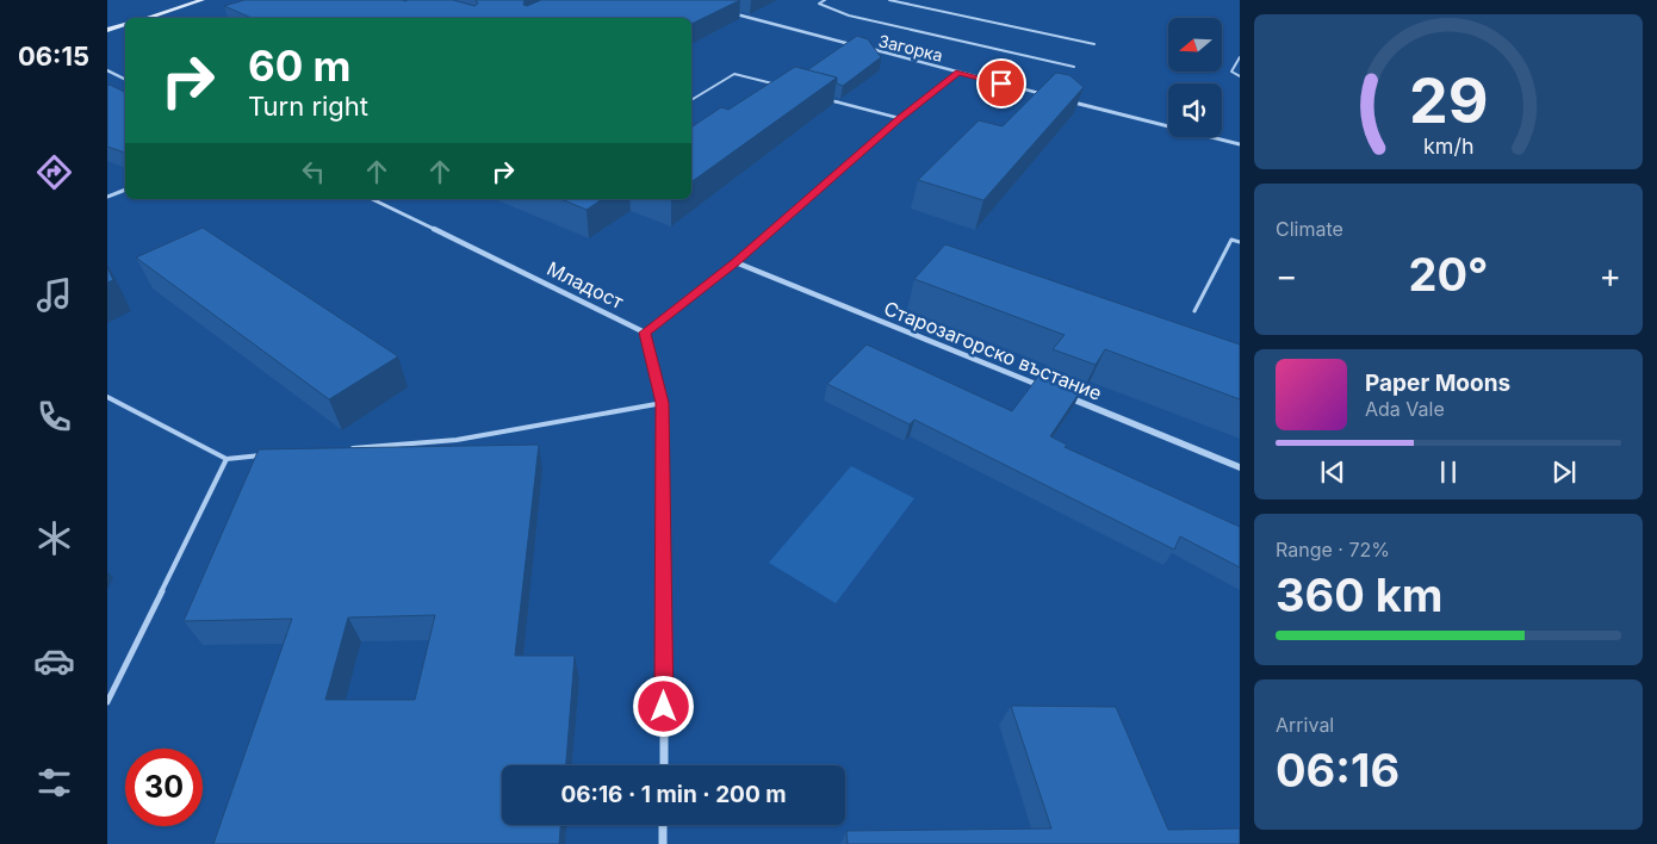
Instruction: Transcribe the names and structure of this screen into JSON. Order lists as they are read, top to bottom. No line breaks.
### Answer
{"streets":{"street":["Загорка","Младост","Старозагорско въстание"]},"north":"left","page":{"tabs":"06:15","turn":["60 m","Turn right"],"tile":["Climate",["Range · 72%","360 km"],["Arrival","06:16"]],"heat":["−","20°","+"],"song":["Paper Moons","Ada Vale"],"limit":"30","trip":"06:16 · 1 min · 200 m","gauge":["29","km/h"]}}
